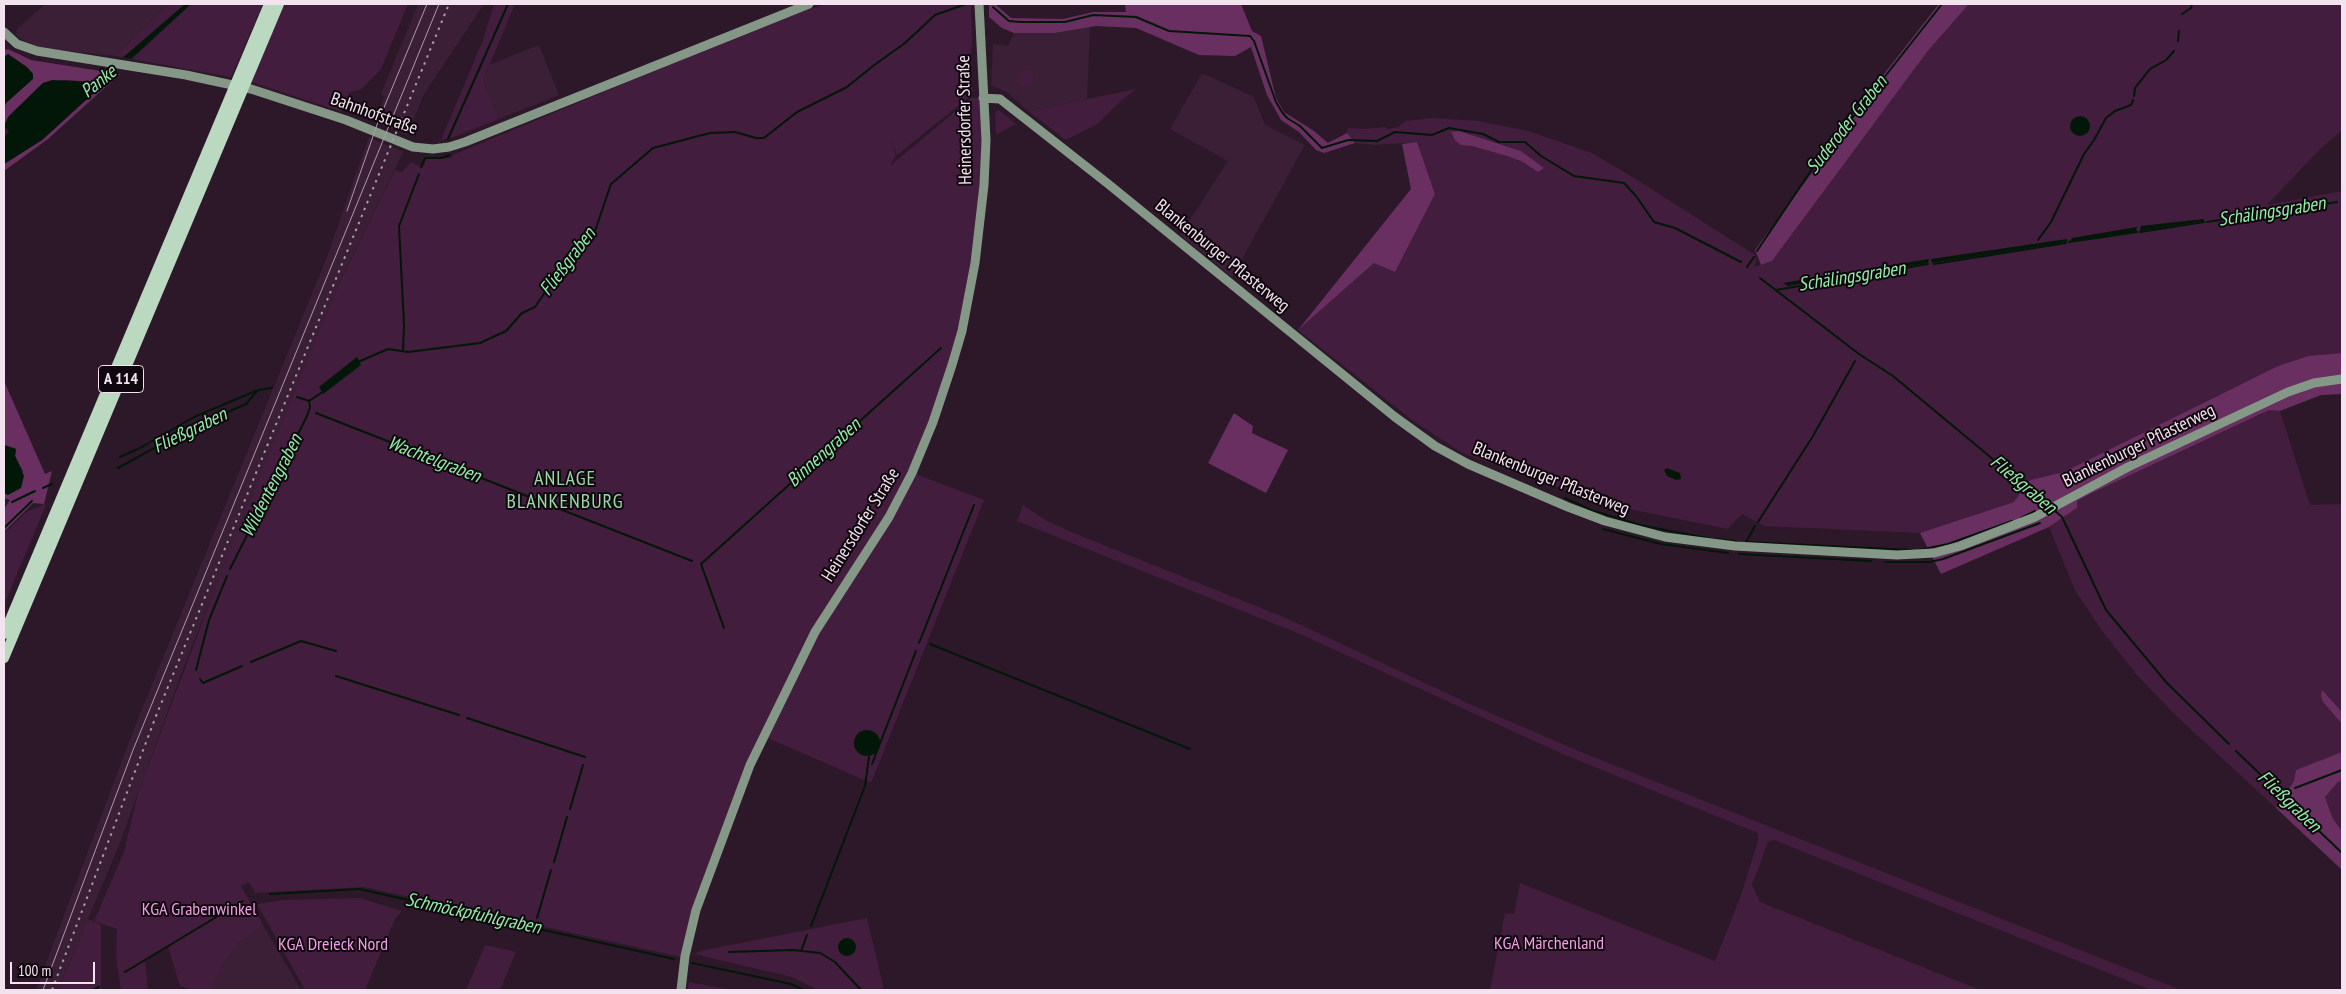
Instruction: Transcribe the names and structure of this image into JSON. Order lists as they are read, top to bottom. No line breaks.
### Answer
{"streets":{"highway":["A 114"],"main road":["Bahnhofstraße","Heinersdorfer Straße","Blankenburger Pflasterweg"]},"crossings":[["Heinersdorfer Straße","Blankenburger Pflasterweg"]],"districts":["ANLAGE BLANKENBURG"],"water":["Panke","Suderoder Graben","Schälingsgraben","Fließgraben","Binnengraben","Wachtelgraben","Wildentengraben","Schmöckpfuhlgraben"],"parks":["KGA Grabenwinkel","KGA Märchenland","KGA Dreieck Nord"],"scale_bar":"100 m"}
